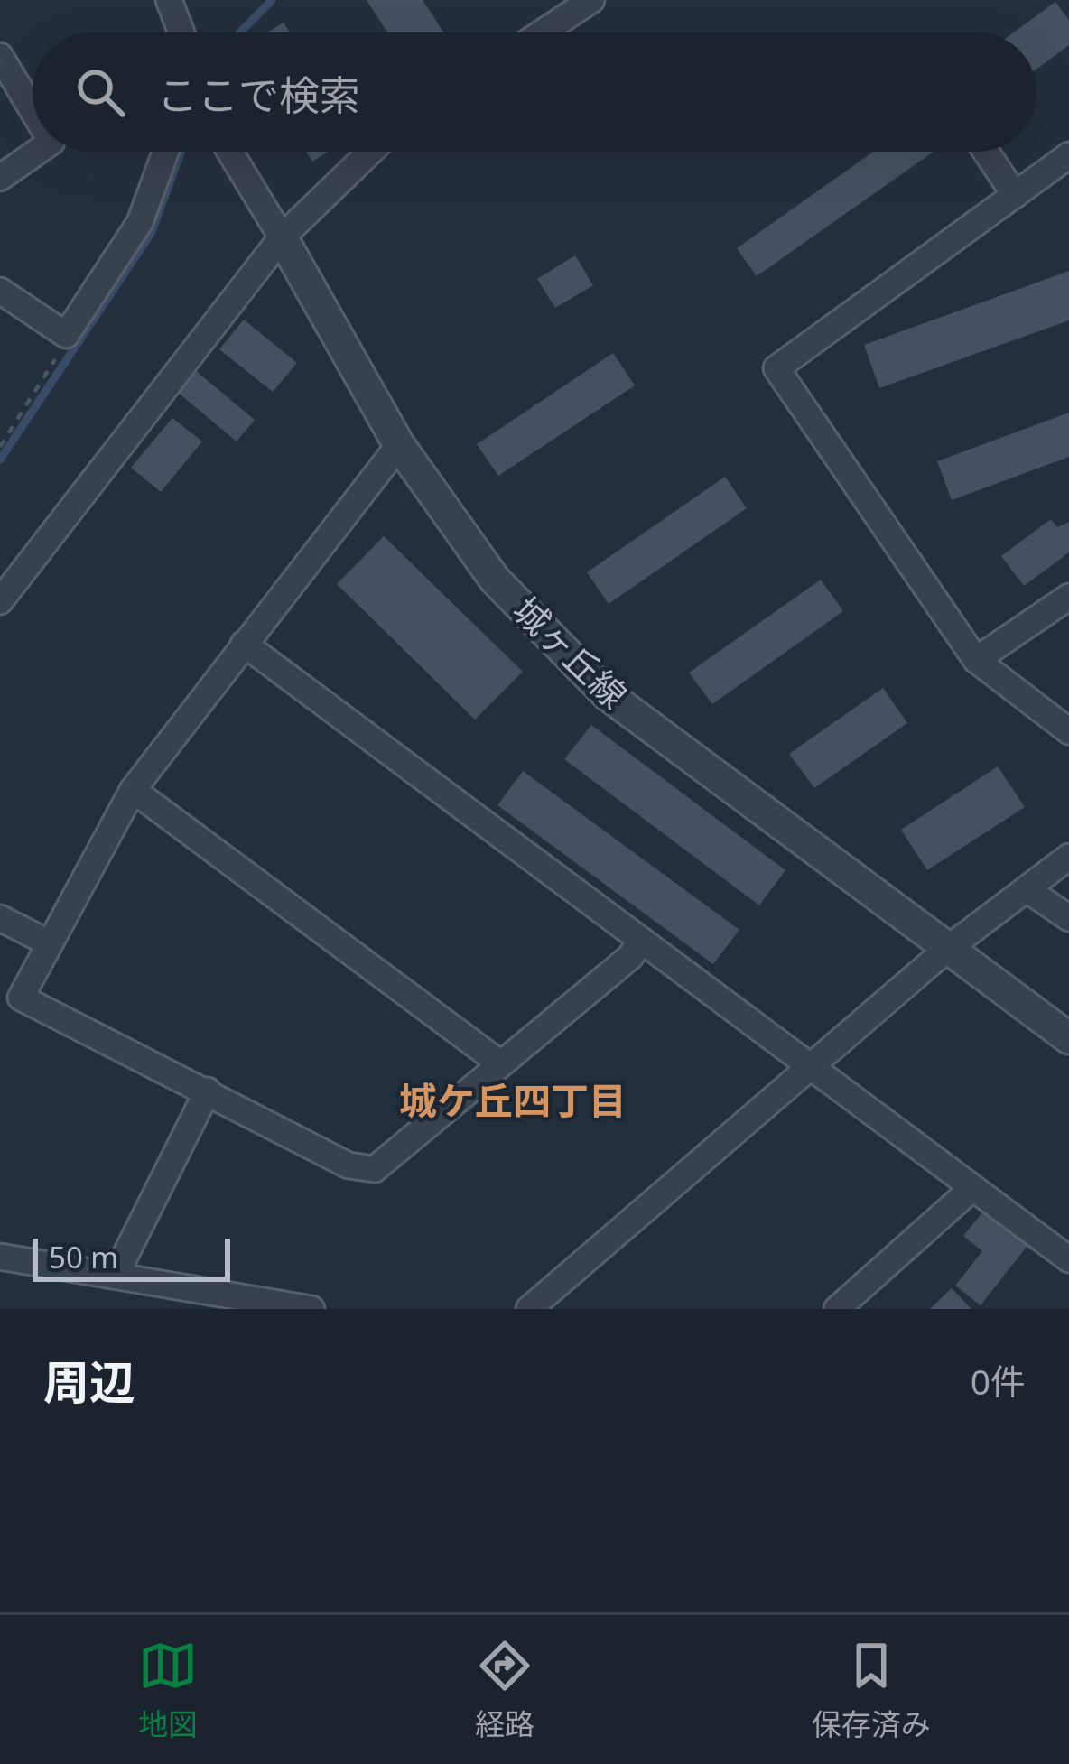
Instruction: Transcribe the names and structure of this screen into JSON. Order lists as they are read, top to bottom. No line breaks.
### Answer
{"streets":{"street":["城ヶ丘線"]},"districts":["城ケ丘四丁目"],"scale_bar":"50 m","page":{"search":"ここで検索","scale":"50 m","heading":["周辺","0件"],"nav":["地図","経路","保存済み"]}}
